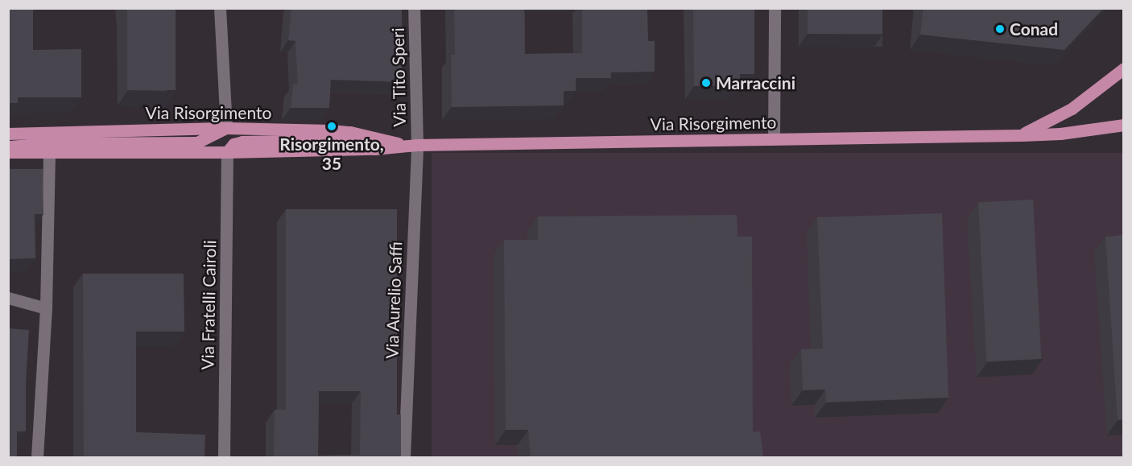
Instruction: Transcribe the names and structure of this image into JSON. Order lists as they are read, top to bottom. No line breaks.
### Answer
{"streets":{"main road":["Via Risorgimento"],"street":["Via Tito Speri","Via Aurelio Saffi","Via Fratelli Cairoli"]},"crossings":[["Via Tito Speri","Via Risorgimento"],["Via Tito Speri","Via Aurelio Saffi"],["Via Risorgimento","Via Aurelio Saffi"],["Via Risorgimento","Via Fratelli Cairoli"]],"places":["Conad","Marraccini","Risorgimento, 35"]}
